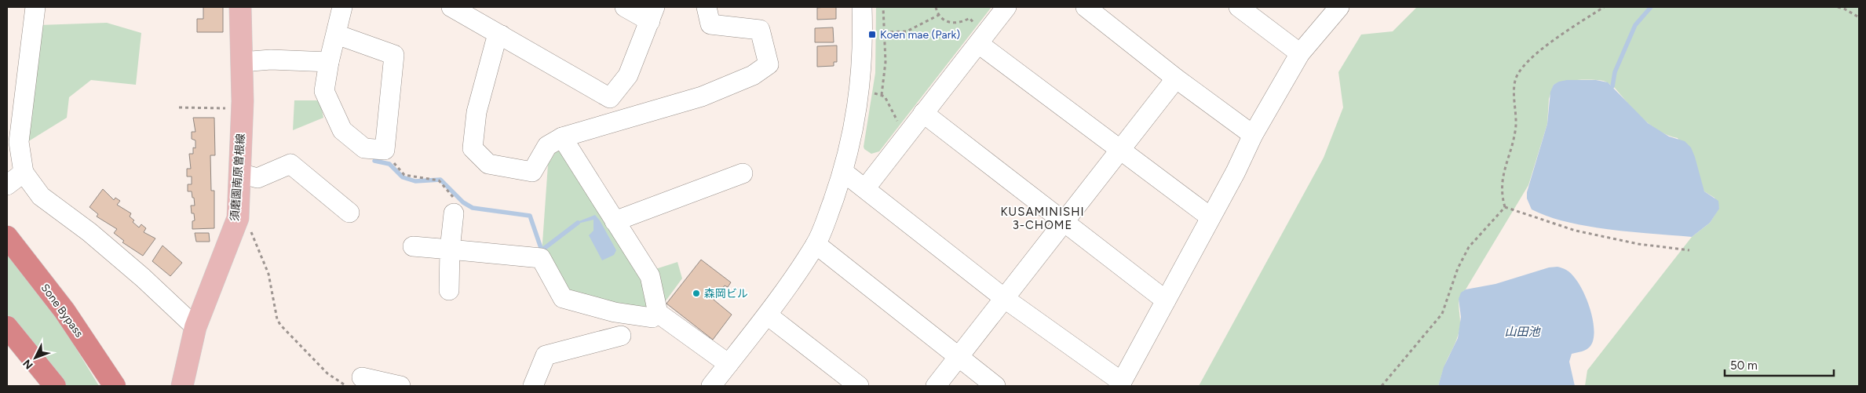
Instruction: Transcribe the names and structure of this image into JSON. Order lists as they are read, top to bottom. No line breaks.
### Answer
{"streets":{"highway":["Sone Bypass"],"main road":["須磨園南原曽根線"]},"districts":["KUSAMINISHI 3-CHOME"],"water":["山田池"],"places":{"transit":["Koen mae (Park)"],"other":["森岡ビル"]},"scale_bar":"50 m","north":"bottom left"}
